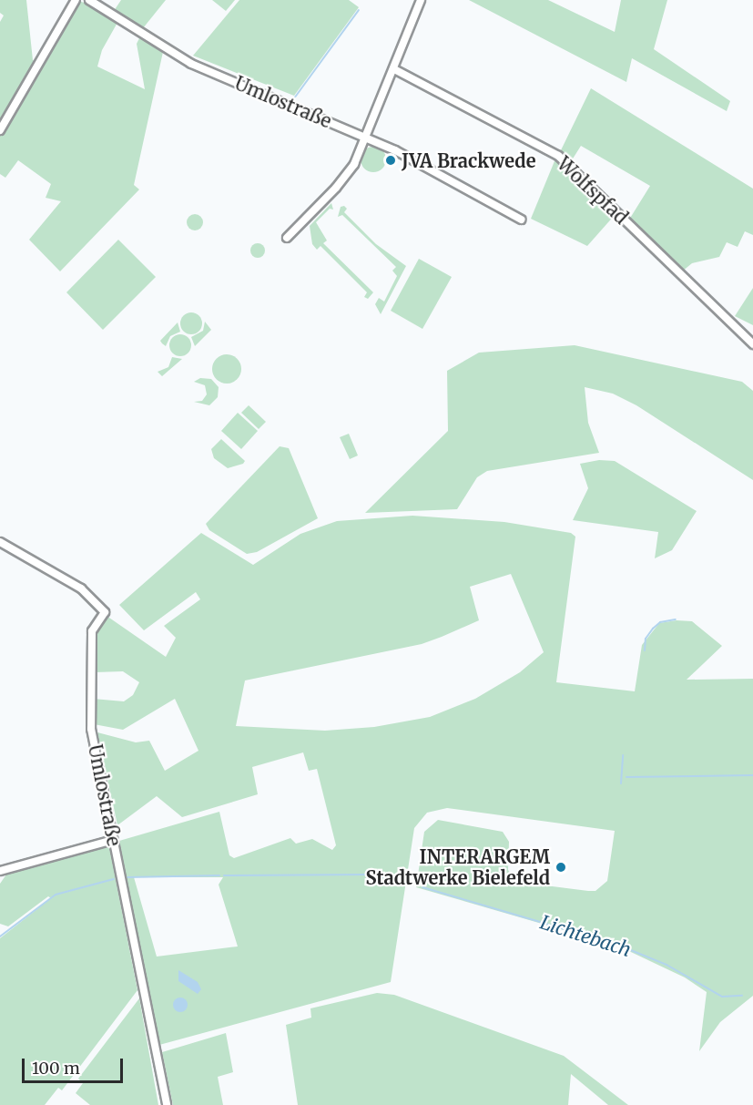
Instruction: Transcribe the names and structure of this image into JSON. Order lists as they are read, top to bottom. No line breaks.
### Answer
{"streets":{"street":["Umlostraße","Wolfspfad"]},"water":["Lichtebach"],"places":["JVA Brackwede","INTERARGEM Stadtwerke Bielefeld"],"scale_bar":"100 m"}
